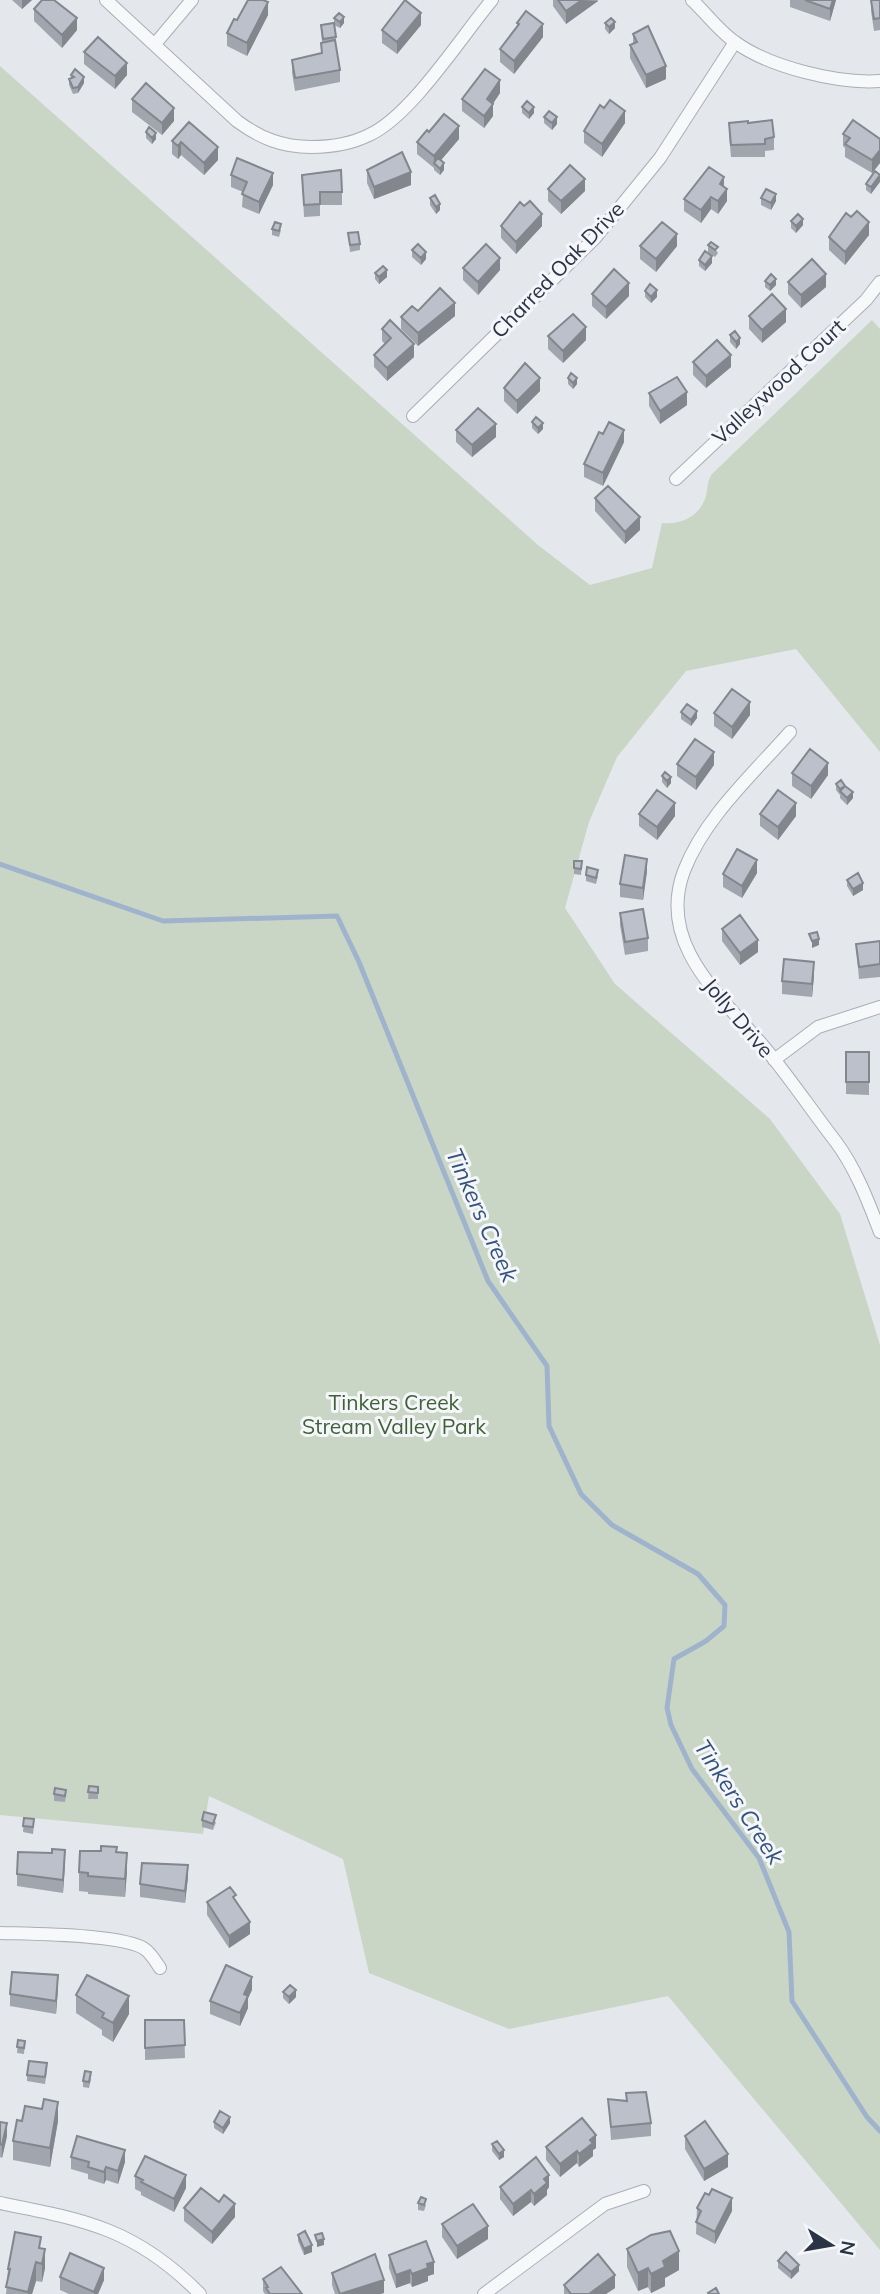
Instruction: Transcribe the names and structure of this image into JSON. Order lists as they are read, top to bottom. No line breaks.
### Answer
{"streets":{"street":["Charred Oak Drive","Valleywood Court","Jolly Drive"]},"water":["Tinkers Creek"],"parks":["Tinkers Creek Stream Valley Park"],"north":"right"}
